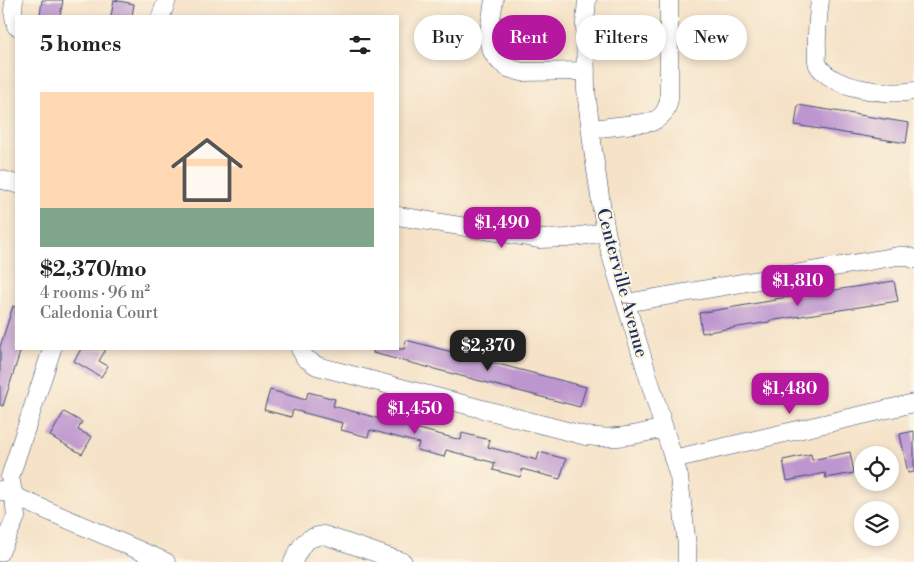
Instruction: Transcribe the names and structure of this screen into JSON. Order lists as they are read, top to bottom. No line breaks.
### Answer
{"streets":{"street":["Centerville Avenue"]},"page":{"chip":["Buy","Rent","Filters","New"],"heading":"5 homes","list":[{"name":"$2,370/mo","note":"4 rooms · 96 m² · Caledonia Court"}],"price":["$1,490","$1,810","$2,370","$1,480","$1,450"]}}
